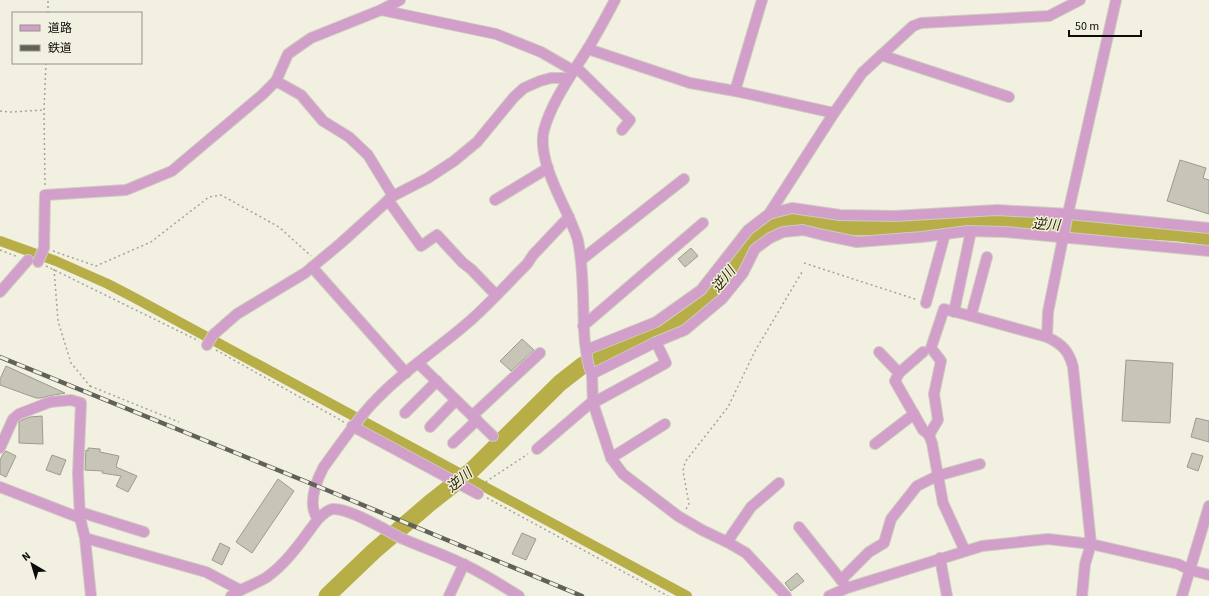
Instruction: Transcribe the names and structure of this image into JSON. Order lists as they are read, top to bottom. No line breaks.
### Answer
{"water":["逆川"],"legend":["道路","鉄道"],"scale_bar":"50 m","north":"top left"}
